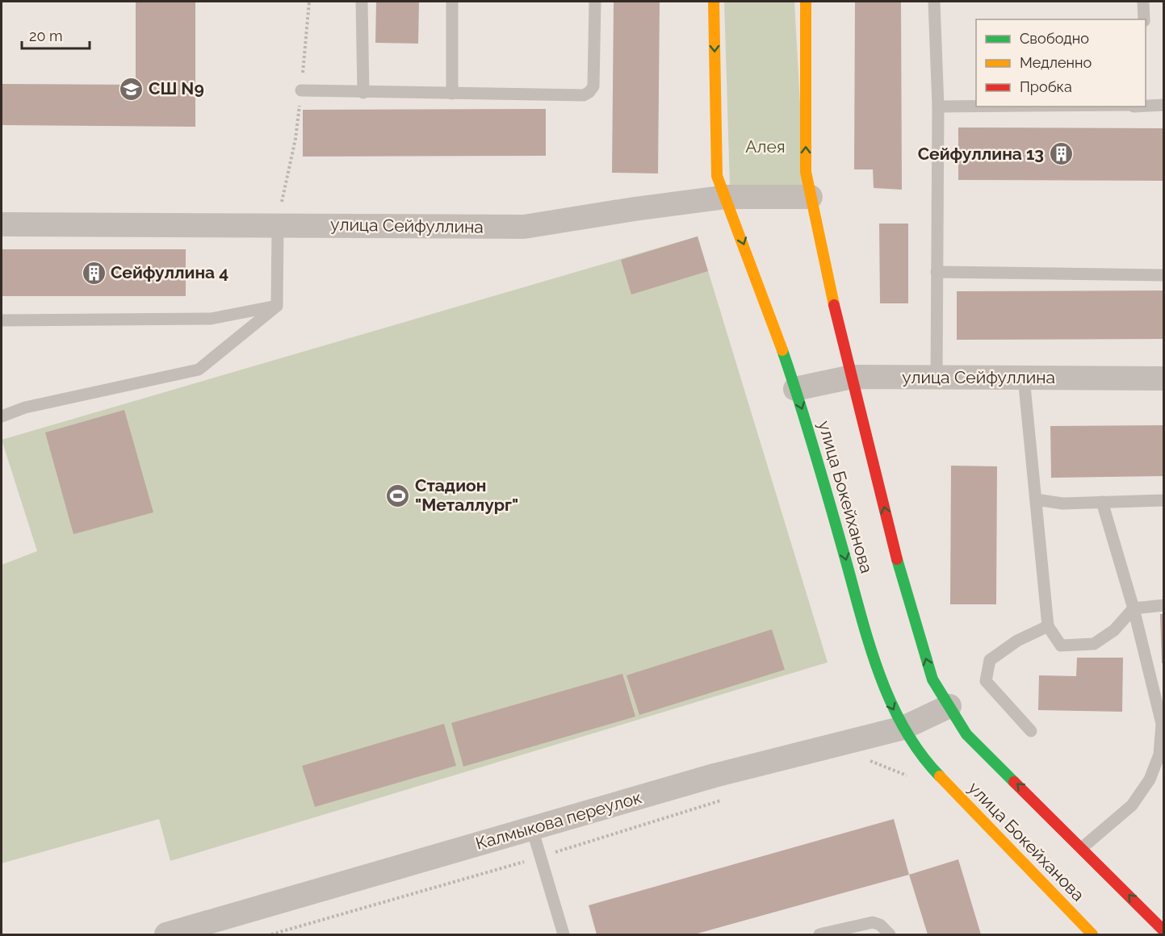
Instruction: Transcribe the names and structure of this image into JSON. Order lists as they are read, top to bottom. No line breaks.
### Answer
{"streets":{"street":["улица Сейфуллина","улица Бокейханова","Калмыкова переулок"]},"crossings":[["улица Сейфуллина","улица Бокейханова"],["улица Бокейханова","Калмыкова переулок"]],"parks":["Алея"],"places":{"school or university":["СШ N9"],"building":["Сейфуллина 13","Сейфуллина 4"],"sports":["Стадион \"Металлург\""]},"legend":["Свободно","Медленно","Пробка"],"scale_bar":"20 m"}
